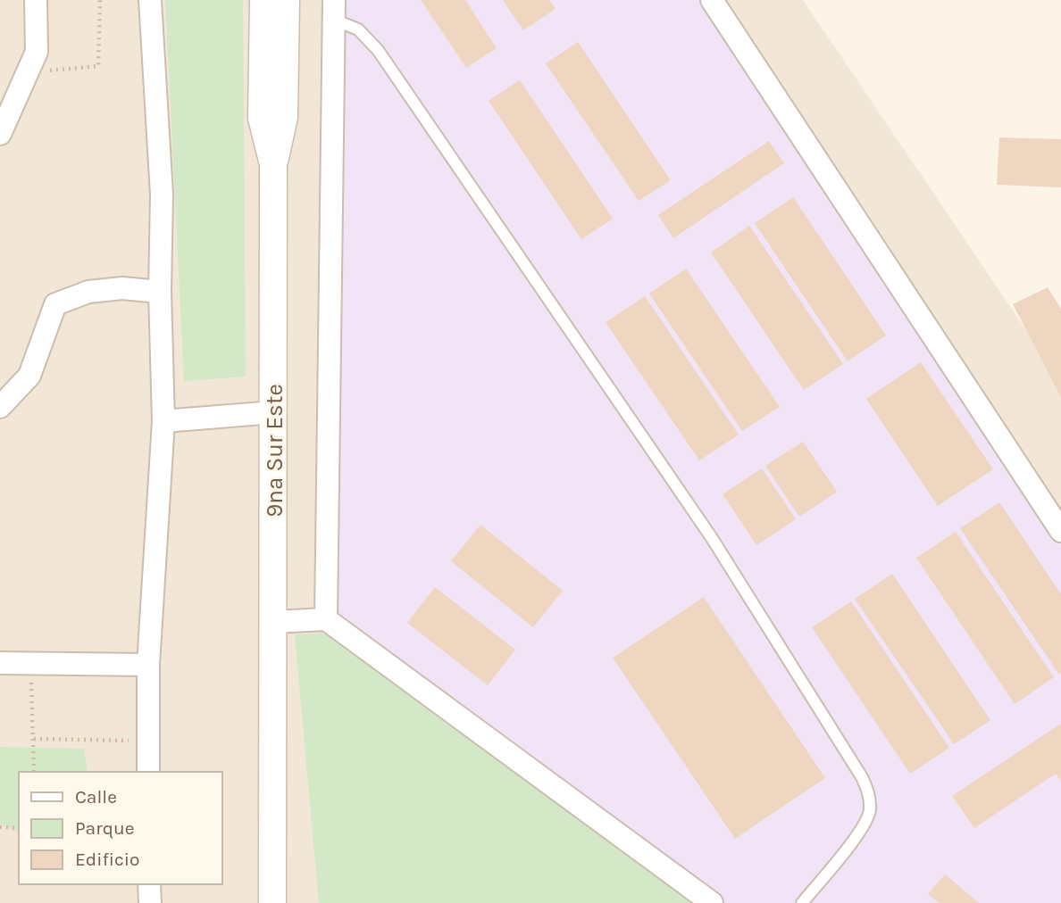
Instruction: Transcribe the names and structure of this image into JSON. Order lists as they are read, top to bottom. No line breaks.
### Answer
{"streets":{"street":["9na Sur Este"]},"legend":["Calle","Parque","Edificio"]}
